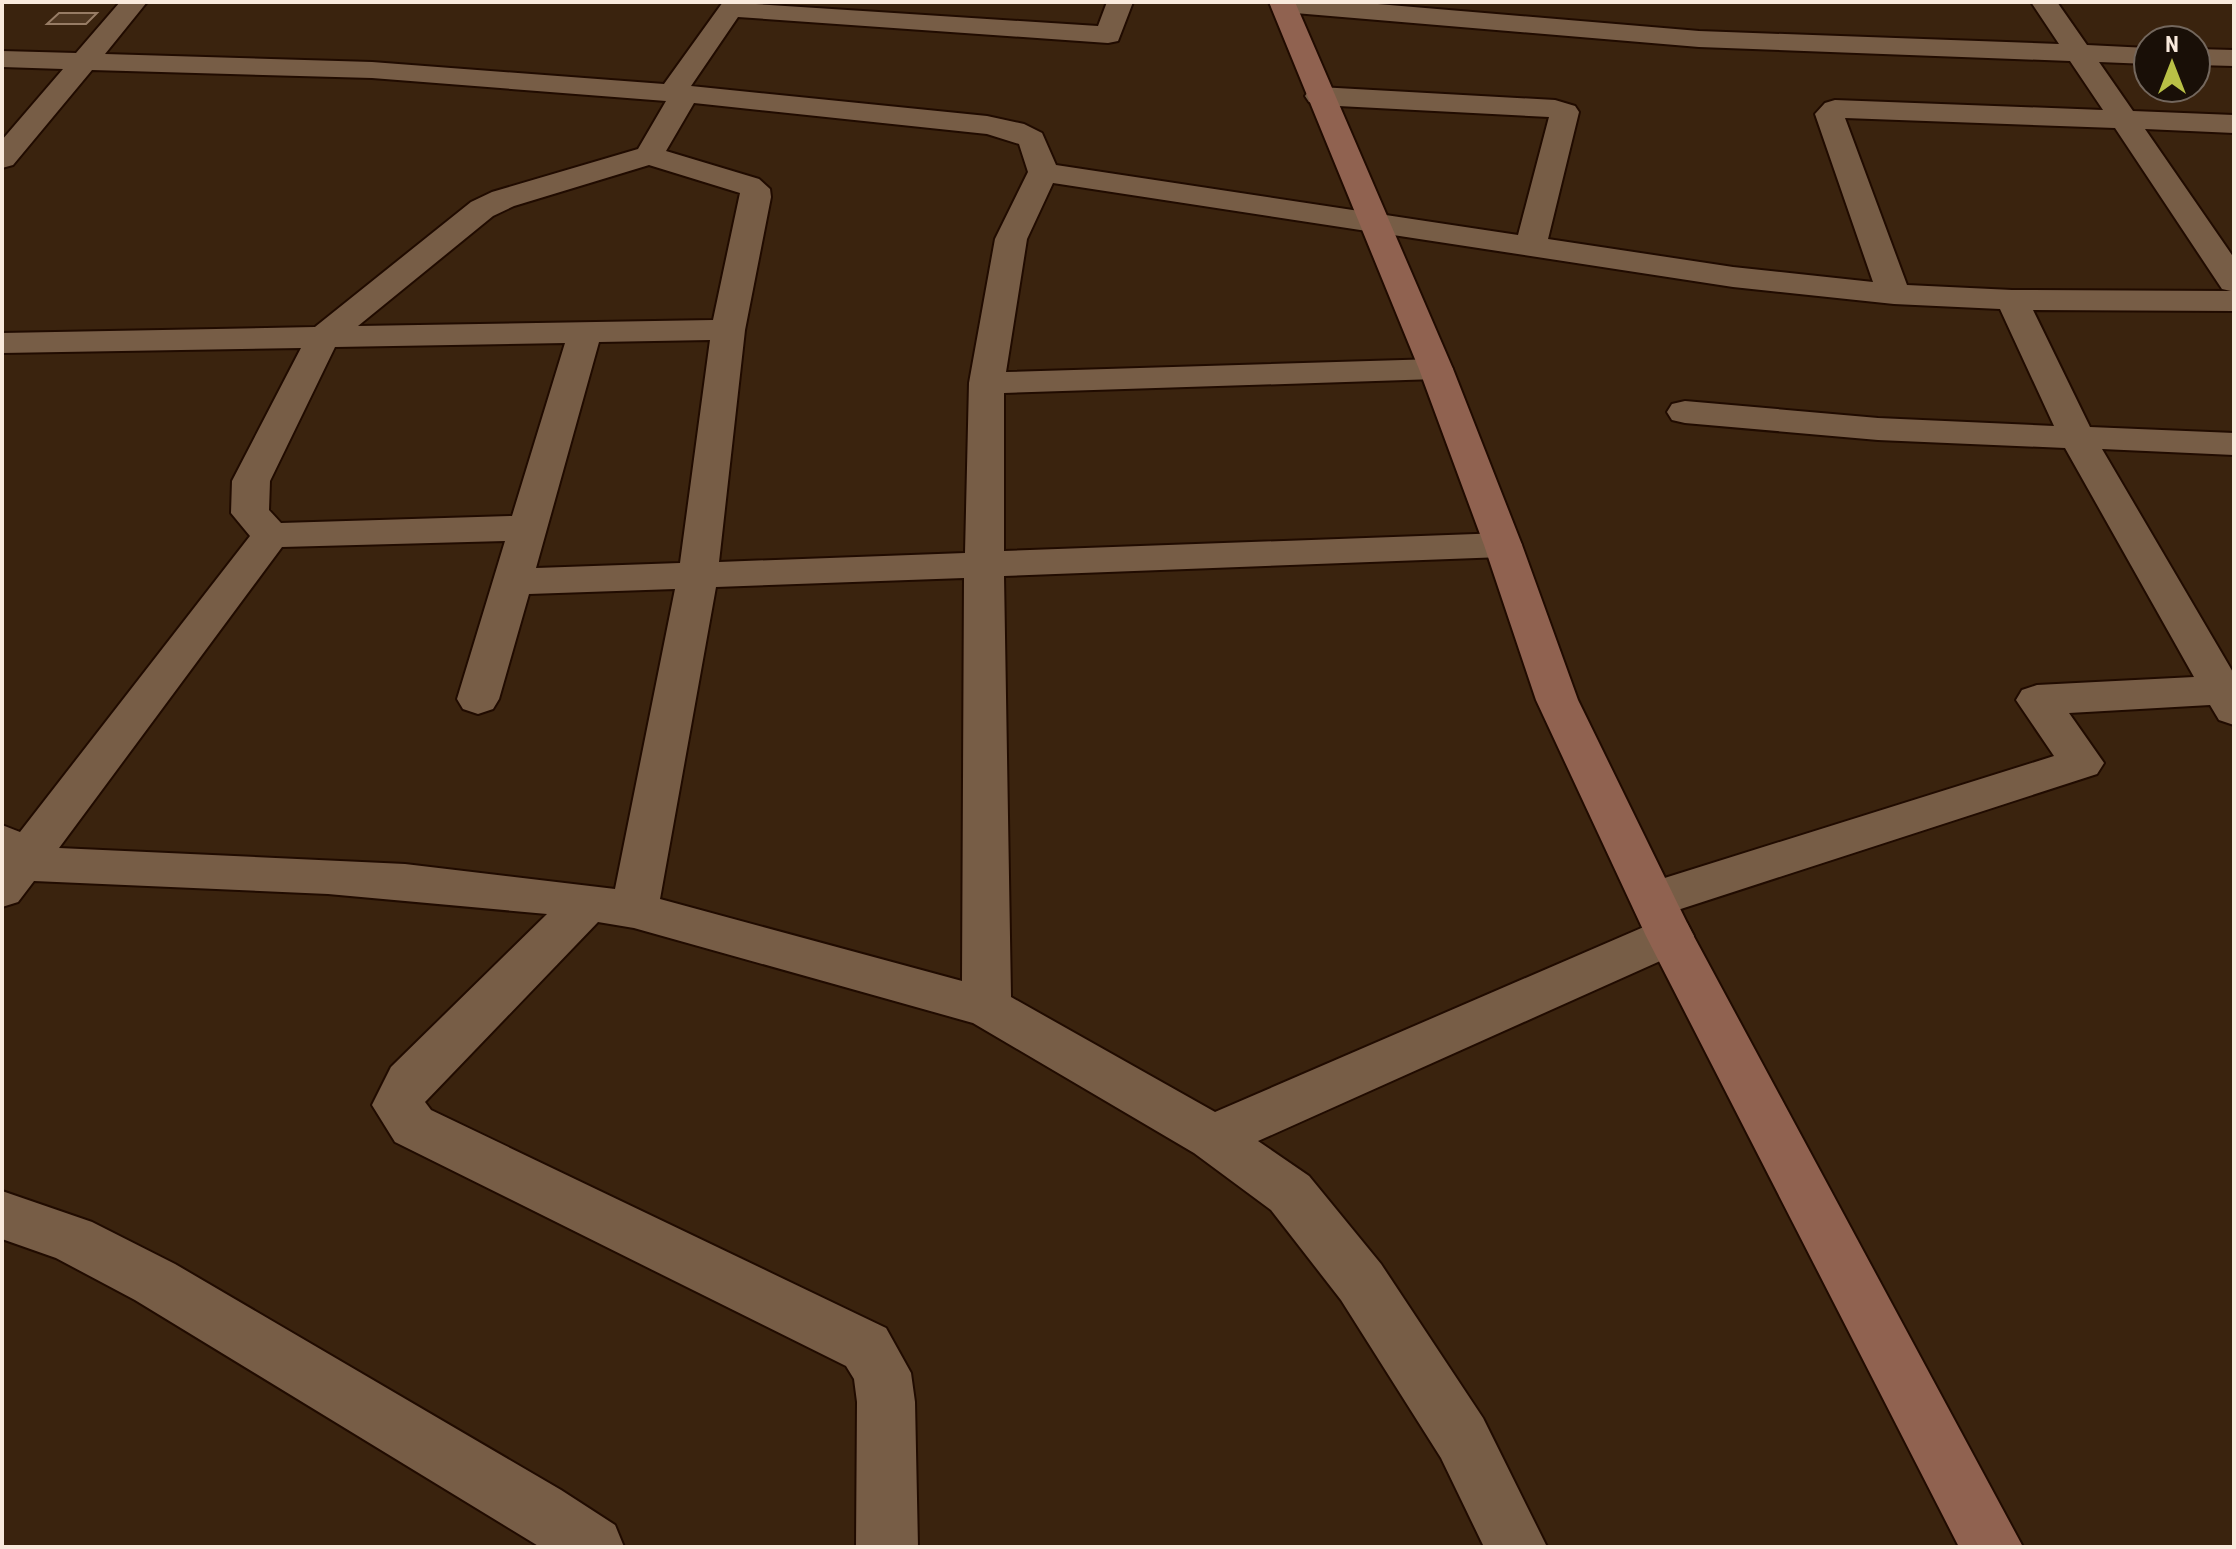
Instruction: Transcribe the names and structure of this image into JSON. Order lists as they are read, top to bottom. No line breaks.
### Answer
{"north":"top"}
